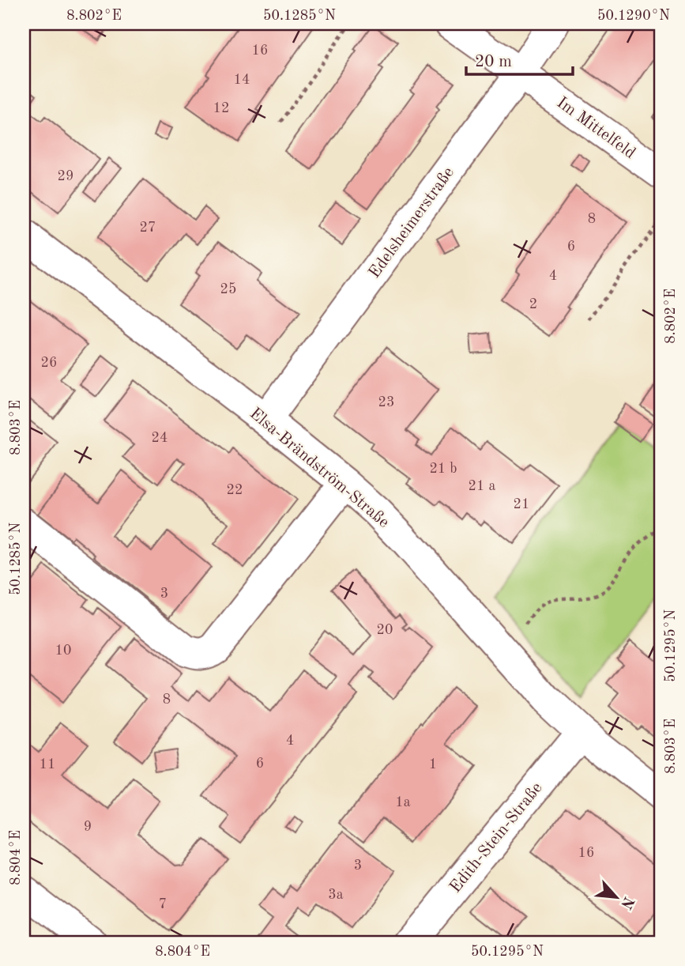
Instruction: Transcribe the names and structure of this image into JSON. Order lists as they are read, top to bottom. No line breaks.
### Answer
{"streets":{"street":["Im Mittelfeld","Edelsheimerstraße","Elsa-Brändström-Straße","Edith-Stein-Straße"]},"crossings":[["Im Mittelfeld","Edelsheimerstraße"],["Edelsheimerstraße","Elsa-Brändström-Straße"],["Elsa-Brändström-Straße","Edith-Stein-Straße"]],"house_numbers":["16","14","12","29","8","27","6","4","25","2","26","23","24","21 b","21 a","22","21","3","20","10","8","4","6","11","1","1a","9","16","3","3a","7"],"scale_bar":"20 m","north":"bottom right","coordinates":["8.802°E","50.1285°N","50.1290°N","8.803°E","50.1295°N","8.804°E"]}
